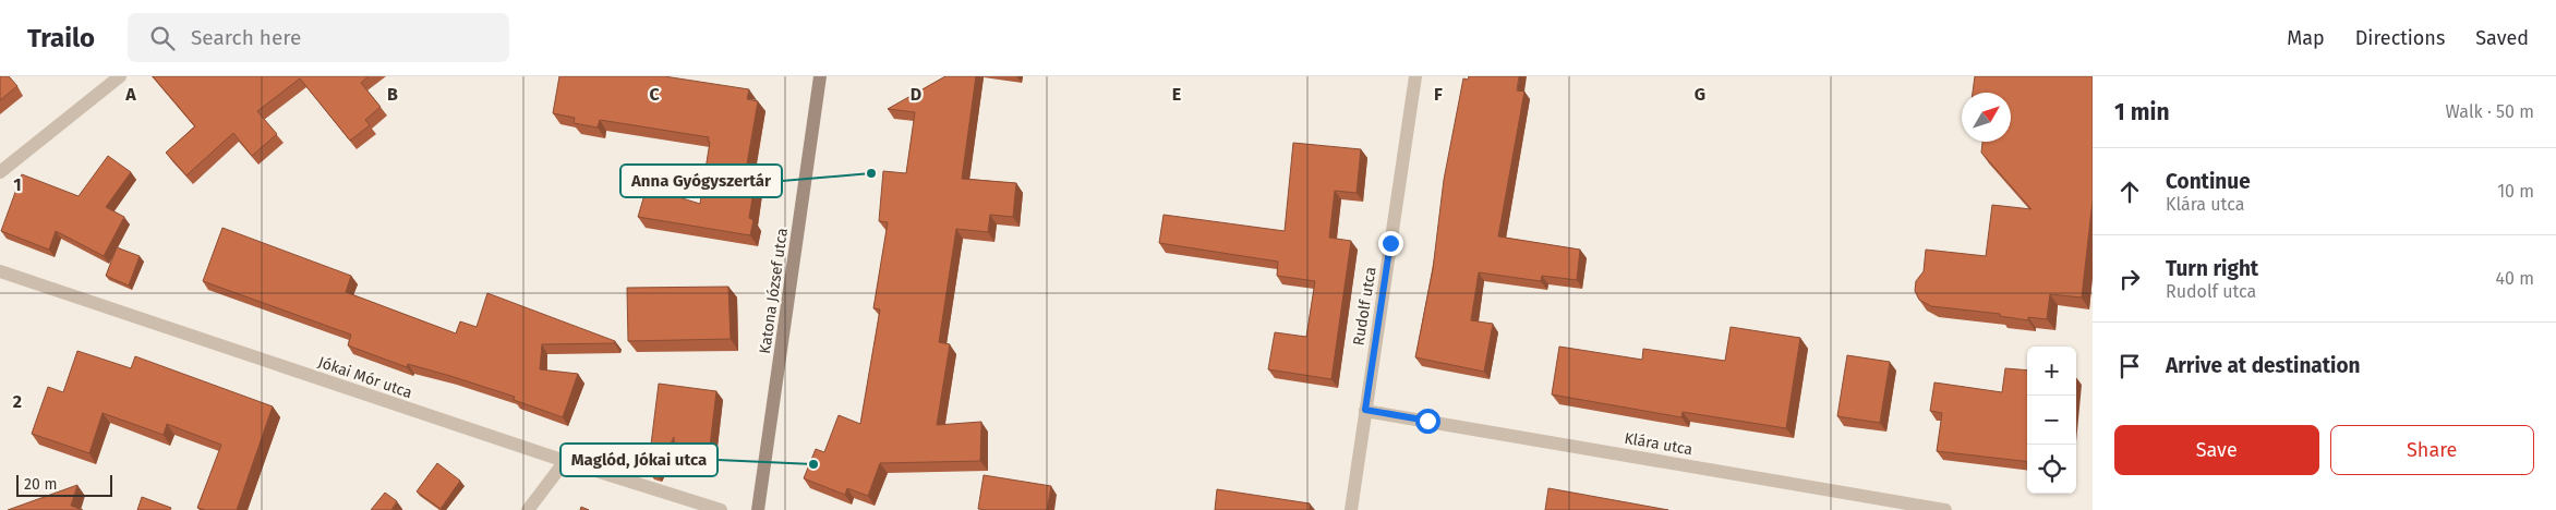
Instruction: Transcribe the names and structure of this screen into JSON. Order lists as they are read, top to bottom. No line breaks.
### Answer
{"streets":{"main road":["Katona József utca"],"street":["Rudolf utca","Jókai Mór utca","Klára utca"]},"crossings":[["Rudolf utca","Klára utca"]],"places":["Anna Gyógyszertár","Maglód, Jókai utca"],"scale_bar":"20 m","north":"top right","page":{"header":"Trailo","search":"Search here","nav":["Map","Directions","Saved"],"heading":["1 min","Walk · 50 m"],"list":[["Continue","Klára utca","10 m"],["Turn right","Rudolf utca","40 m"],"Arrive at destination"],"map_buttons":["+","−"],"buttons":["Save","Share"],"scale":"20 m"},"grid":{"columns":["A","B","C","D","E","F","G"],"rows":["1","2"]}}
